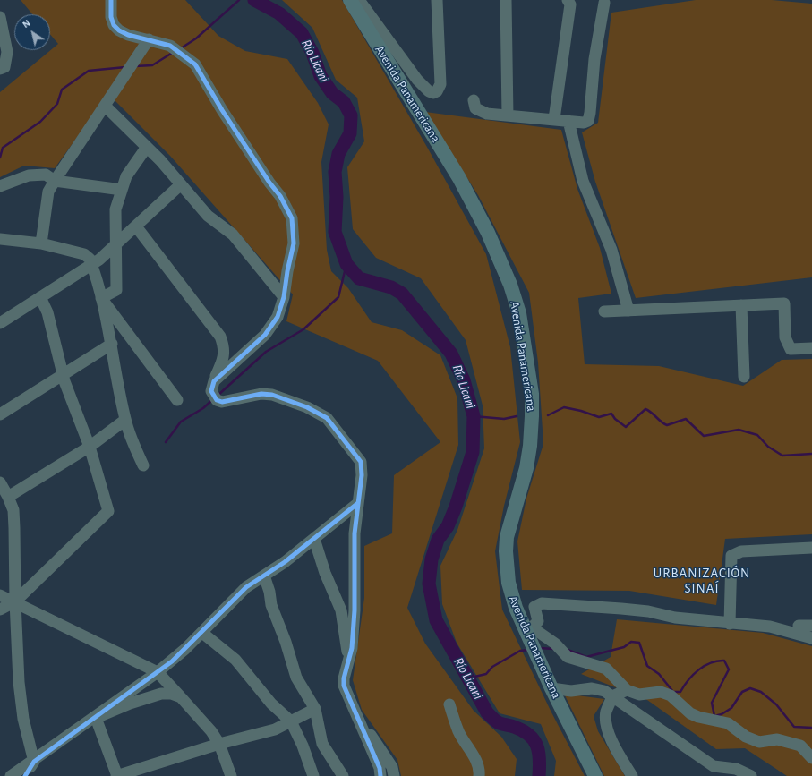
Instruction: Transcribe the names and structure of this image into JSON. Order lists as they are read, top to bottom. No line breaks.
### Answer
{"streets":{"main road":["Avenida Panamericana"]},"districts":["URBANIZACIÓN SINAÍ"],"water":["Río Licani"],"north":"top left"}
